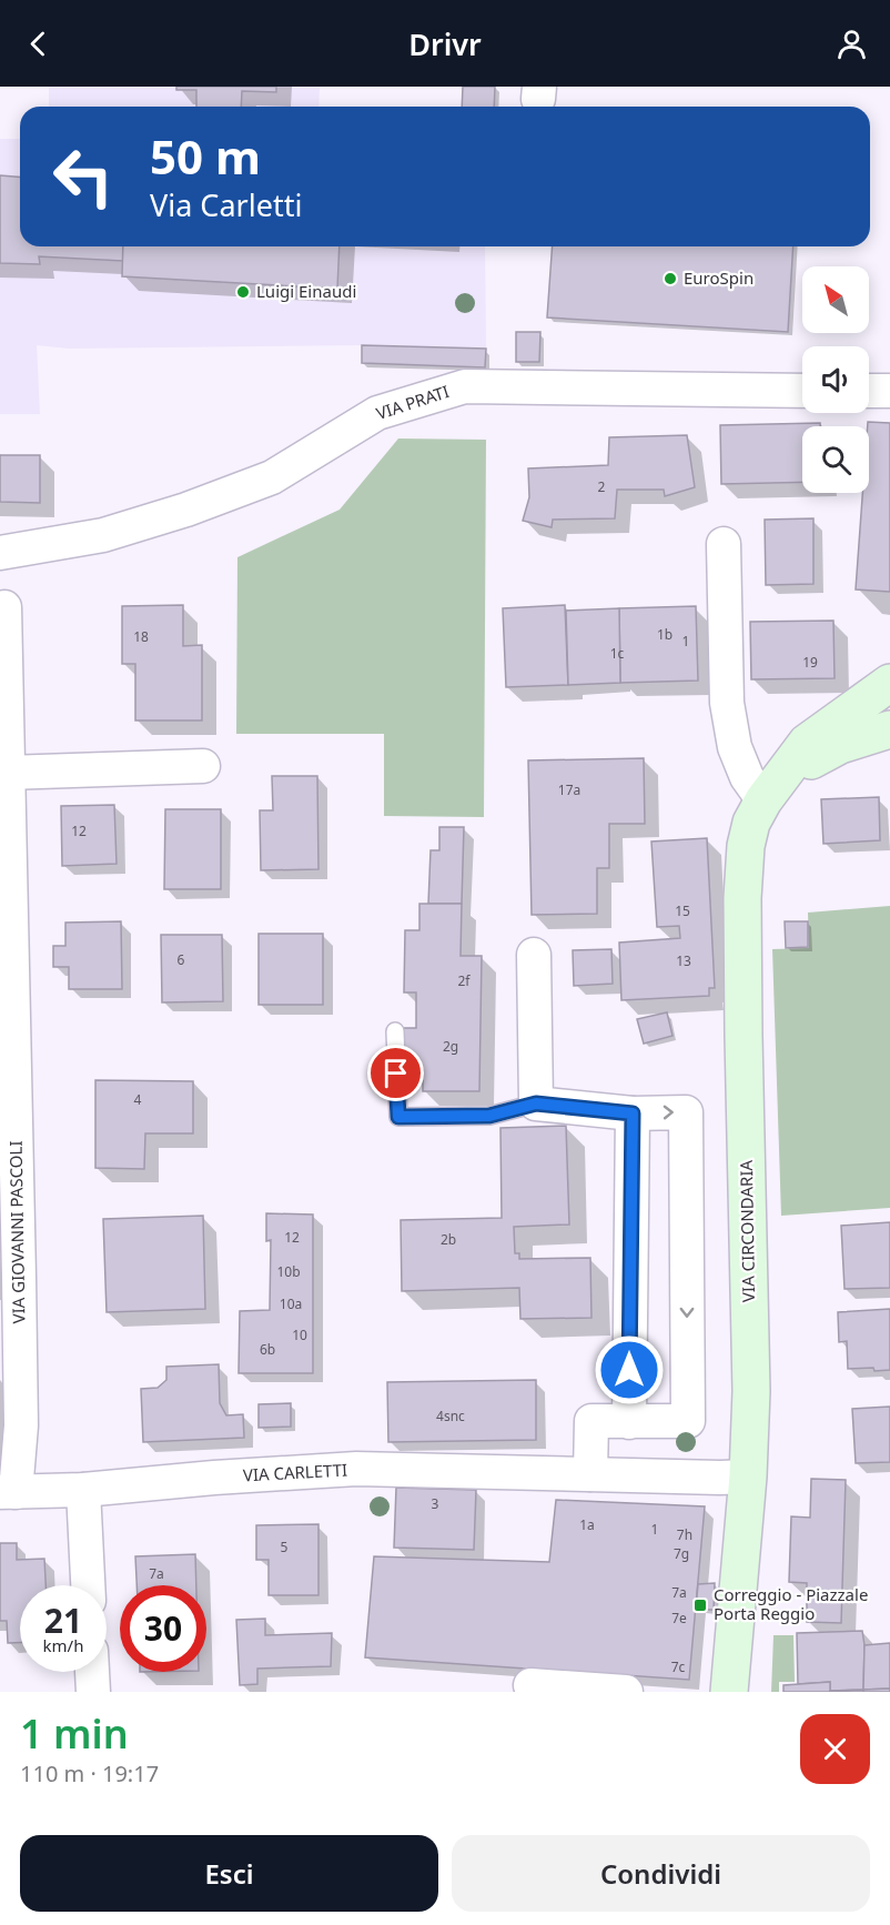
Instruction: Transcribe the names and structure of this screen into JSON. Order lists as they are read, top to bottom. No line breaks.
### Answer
{"streets":{"main road":["VIA CIRCONDARIA"],"street":["VIA PRATI","VIA GIOVANNI PASCOLI","VIA CARLETTI"]},"crossings":[["VIA CIRCONDARIA","VIA CARLETTI"],["VIA GIOVANNI PASCOLI","VIA CARLETTI"]],"places":{"other":["EuroSpin","Luigi Einaudi"],"transit":["Correggio - Piazzale Porta Reggio"]},"house_numbers":["2","1b","18","1","1c","19","17a","12","15","6","13","2f","2g","4","12","2b","10b","10a","10","6b","4snc","3","1a","1","7h","5","7g","7a","7a","7e","7c"],"north":"top left","page":{"header":"Drivr","turn":["50 m","Via Carletti"],"speed":"21 km/h","limit":"30","heading":["1 min","110 m · 19:17"],"buttons":["Esci","Condividi"]}}
